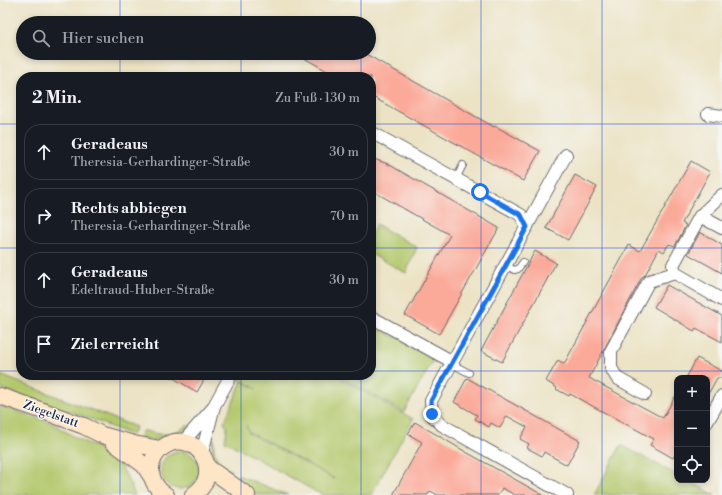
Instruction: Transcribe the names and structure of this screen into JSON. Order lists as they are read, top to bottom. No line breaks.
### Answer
{"streets":{"street":["Ziegelstatt"]},"page":{"search":"Hier suchen","heading":["2 Min.","Zu Fuß · 130 m"],"list":[["Geradeaus","Theresia-Gerhardinger-Straße","30 m"],["Rechts abbiegen","Theresia-Gerhardinger-Straße","70 m"],["Geradeaus","Edeltraud-Huber-Straße","30 m"],"Ziel erreicht"],"map_buttons":["+","−"]}}
